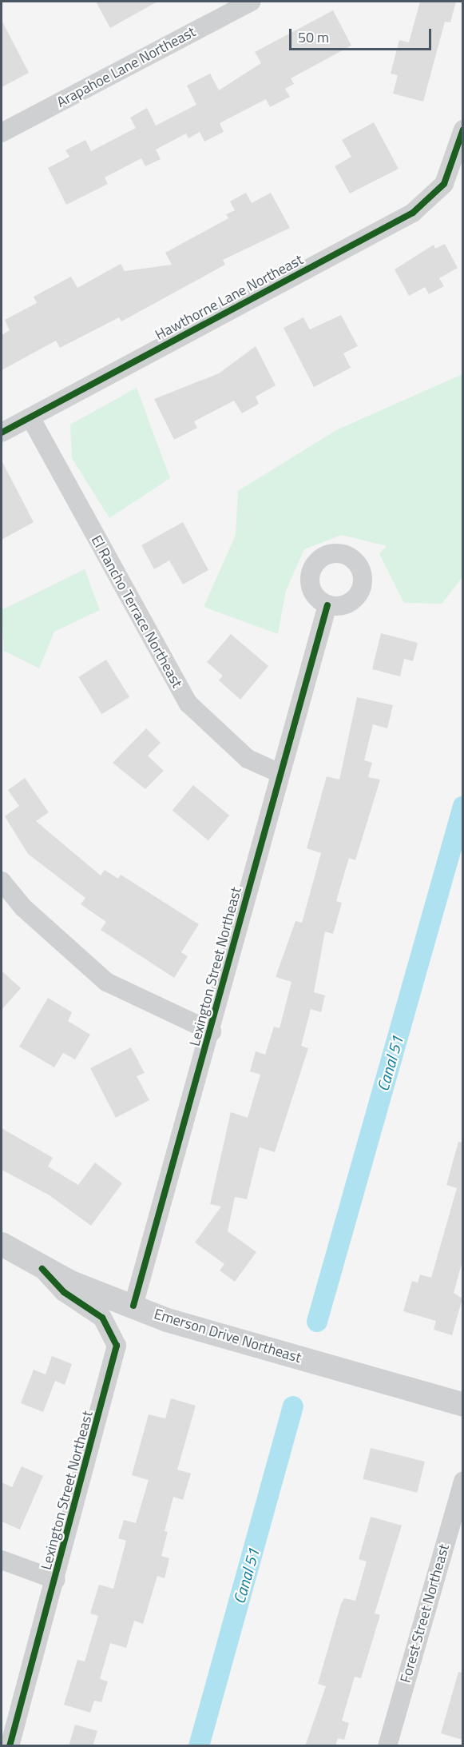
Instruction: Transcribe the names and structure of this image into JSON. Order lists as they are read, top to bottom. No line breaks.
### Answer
{"streets":{"street":["Arapahoe Lane Northeast","Hawthorne Lane Northeast","El Rancho Terrace Northeast","Lexington Street Northeast","Emerson Drive Northeast","Forest Street Northeast"]},"crossings":[["Hawthorne Lane Northeast","El Rancho Terrace Northeast"],["El Rancho Terrace Northeast","Lexington Street Northeast"],["Lexington Street Northeast","Emerson Drive Northeast"]],"water":["Canal 51"],"scale_bar":"50 m"}
